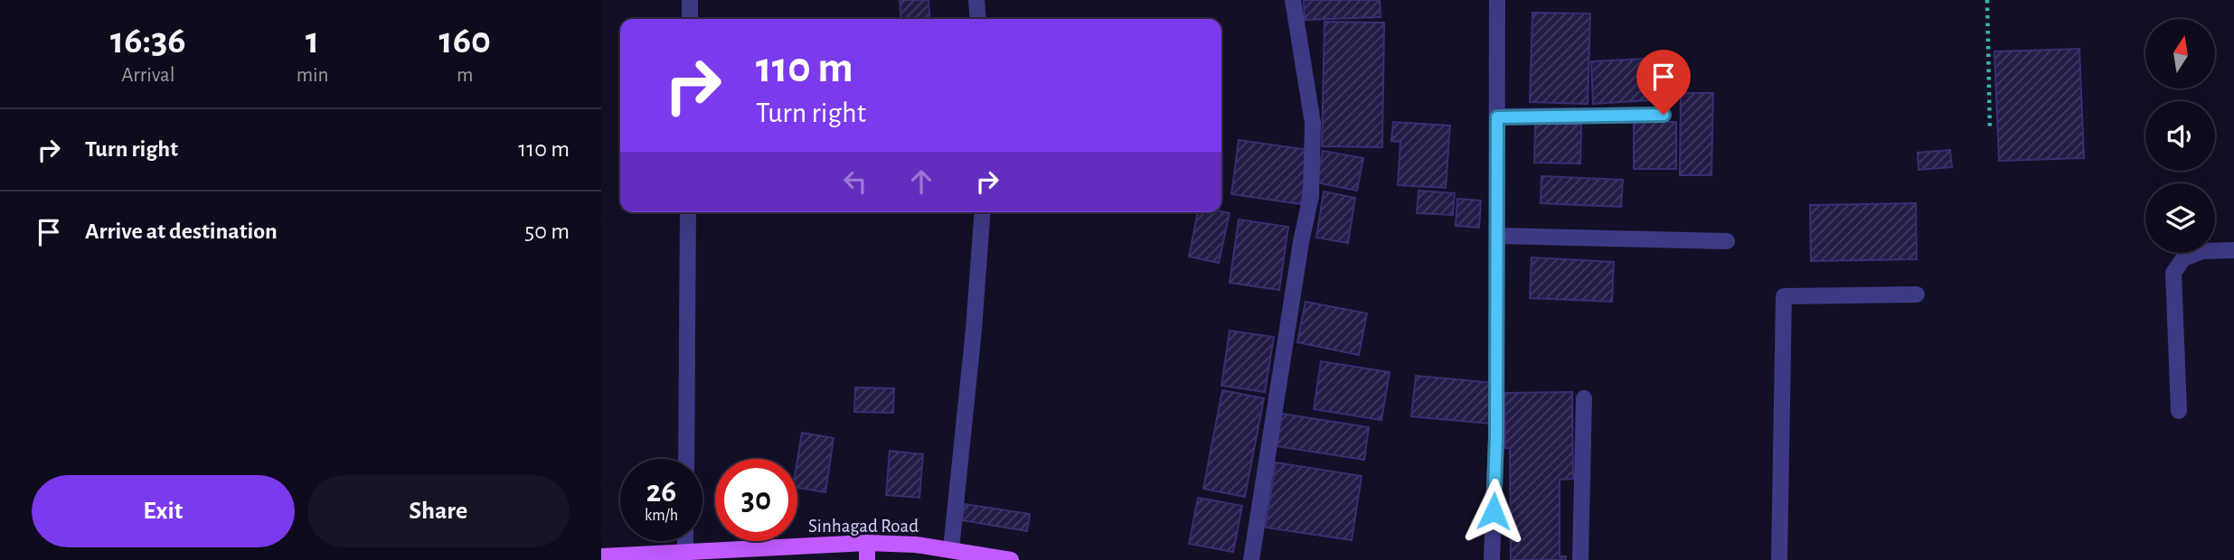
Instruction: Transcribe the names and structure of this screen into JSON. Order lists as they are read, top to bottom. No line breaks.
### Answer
{"streets":{"main road":["Sinhagad Road"]},"north":"top","page":{"eta":["16:36","Arrival","1","min","160","m"],"turn":["110 m","Turn right"],"list":[{"name":"Turn right","value":"110 m"},{"name":"Arrive at destination","value":"50 m"}],"speed":"26 km/h","limit":"30","buttons":["Exit","Share"]}}
